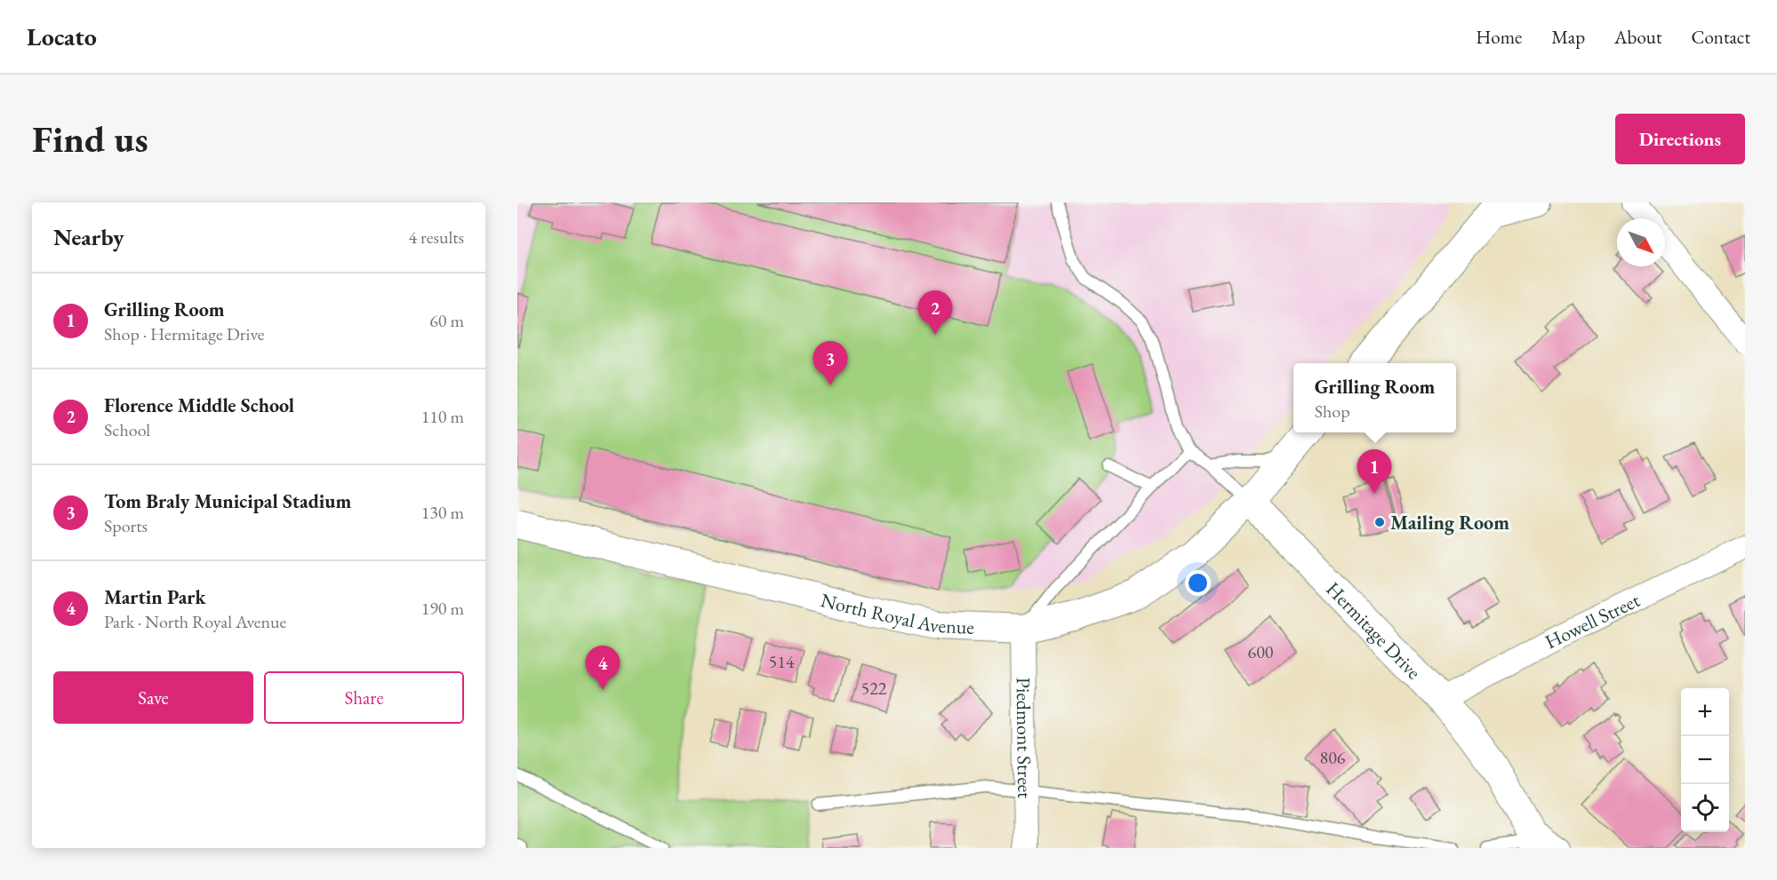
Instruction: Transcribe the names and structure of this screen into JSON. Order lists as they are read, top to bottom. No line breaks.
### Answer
{"streets":{"street":["North Royal Avenue","Howell Street","Hermitage Drive","Piedmont Street"]},"crossings":[["North Royal Avenue","Hermitage Drive"],["North Royal Avenue","Piedmont Street"],["Howell Street","Hermitage Drive"]],"places":["Mailing Room"],"house_numbers":["600","514","522","806"],"north":"bottom right","page":{"header":"Locato","nav":["Home","Map","About","Contact"],"buttons":["Directions",["Save","Share"]],"title":"Find us","heading":["Nearby","4 results"],"list":[{"mark":"1","name":"Grilling Room","note":"Shop · Hermitage Drive","value":"60 m"},{"mark":"2","name":"Florence Middle School","note":"School","value":"110 m"},{"mark":"3","name":"Tom Braly Municipal Stadium","note":"Sports","value":"130 m"},{"mark":"4","name":"Martin Park","note":"Park · North Royal Avenue","value":"190 m"}],"pins":["2","3","1","4"],"popup":["Grilling Room","Shop"],"map_buttons":["+","−"]}}
